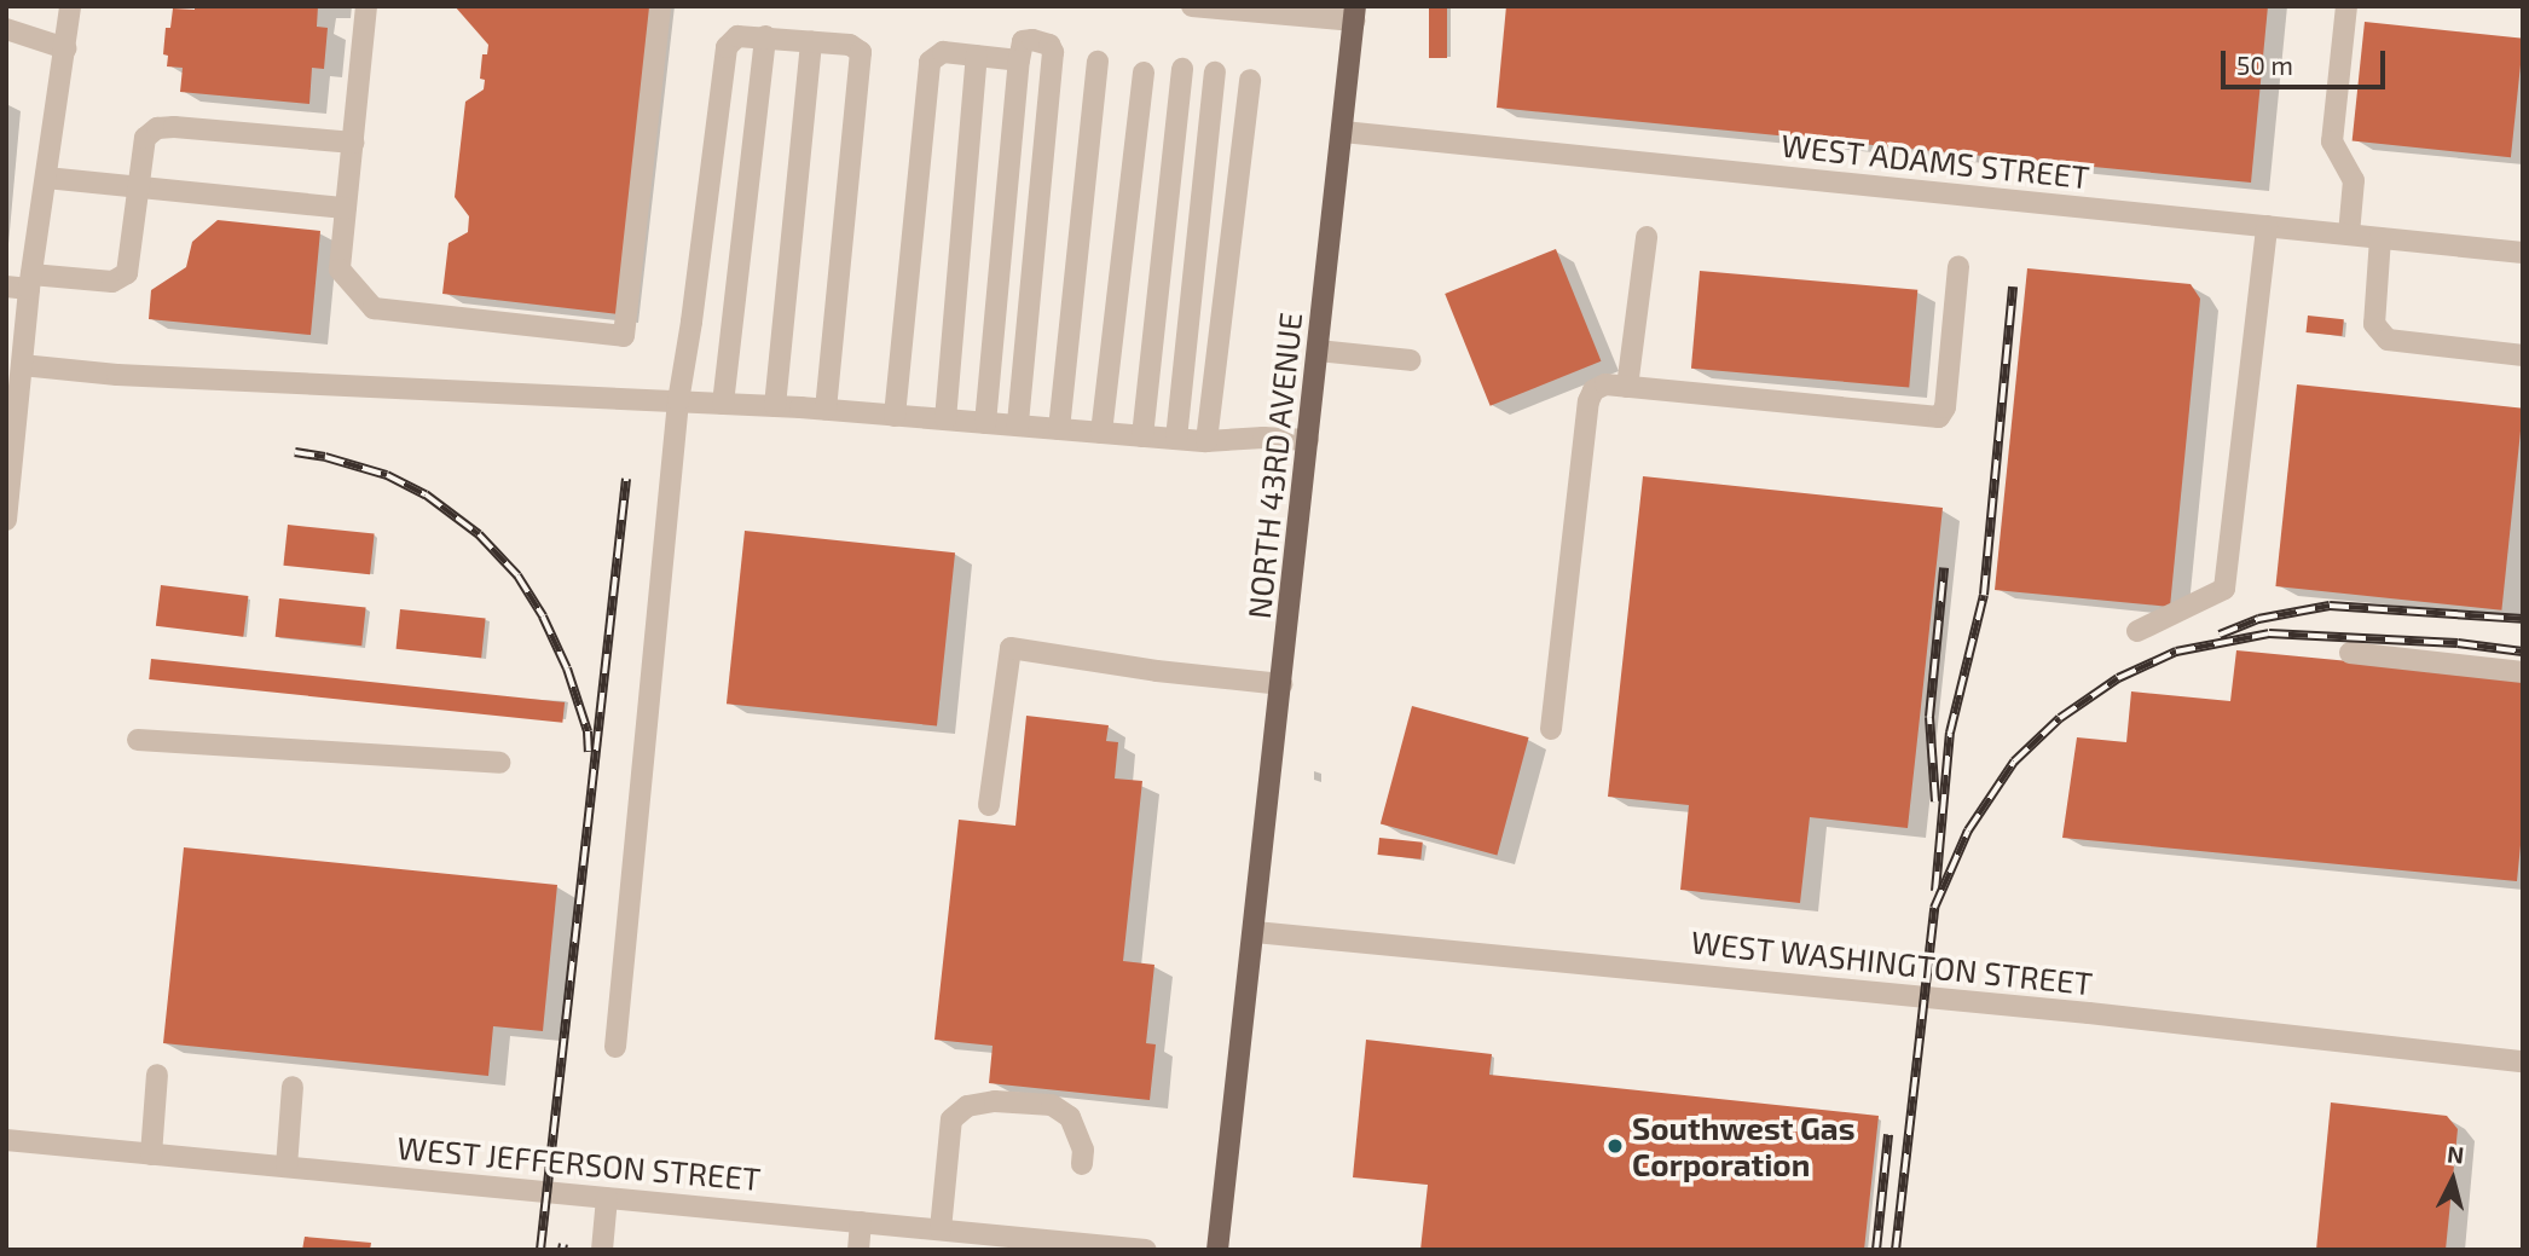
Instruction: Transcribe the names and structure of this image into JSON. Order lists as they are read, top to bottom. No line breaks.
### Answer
{"streets":{"main road":["NORTH 43RD AVENUE"],"street":["WEST ADAMS STREET","WEST WASHINGTON STREET","WEST JEFFERSON STREET"]},"crossings":[["WEST ADAMS STREET","NORTH 43RD AVENUE"],["NORTH 43RD AVENUE","WEST WASHINGTON STREET"]],"places":["Southwest Gas Corporation"],"scale_bar":"50 m","north":"top"}
